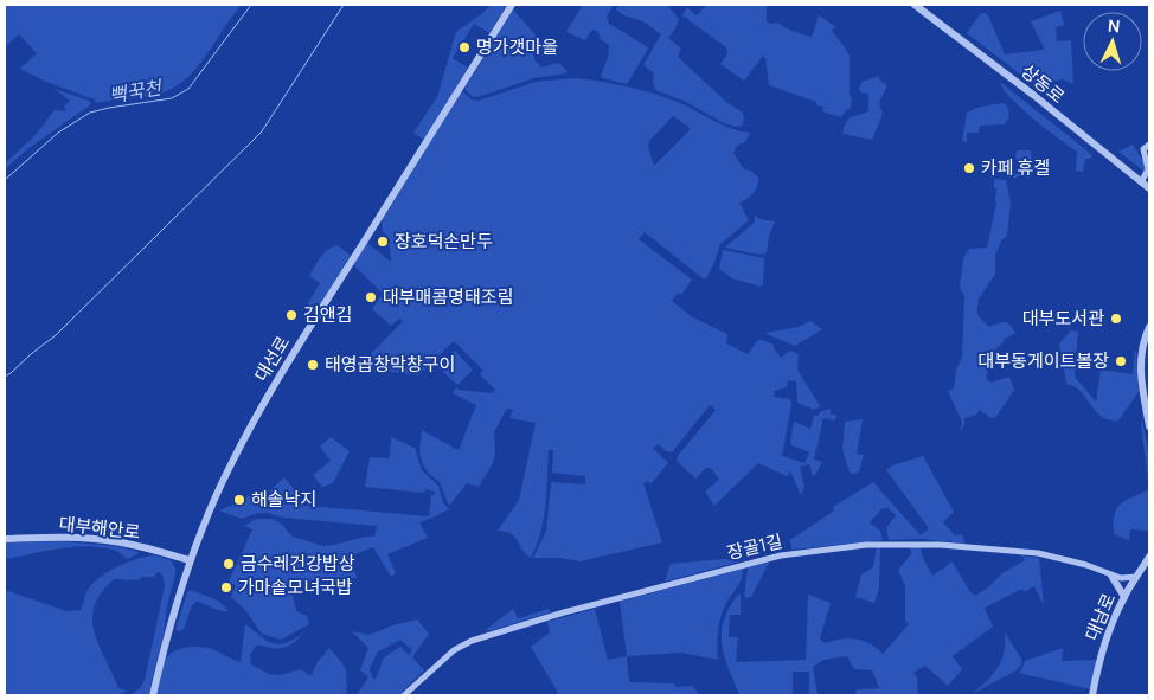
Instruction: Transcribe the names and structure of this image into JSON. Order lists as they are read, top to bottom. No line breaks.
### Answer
{"streets":{"street":["상동로","대선로","대부해안로","장골1길","대남로"]},"crossings":[["대선로","대부해안로"],["장골1길","대남로"]],"water":["뻑꾹천"],"places":["명가갯마을","카페 휴겔","장호덕손만두","대부매콤명태조림","김앤김","대부도서관","대부동게이트볼장","태영곱창막창구이","해솔낙지","금수레건강밥상","가마솥모녀국밥"],"north":"top"}
